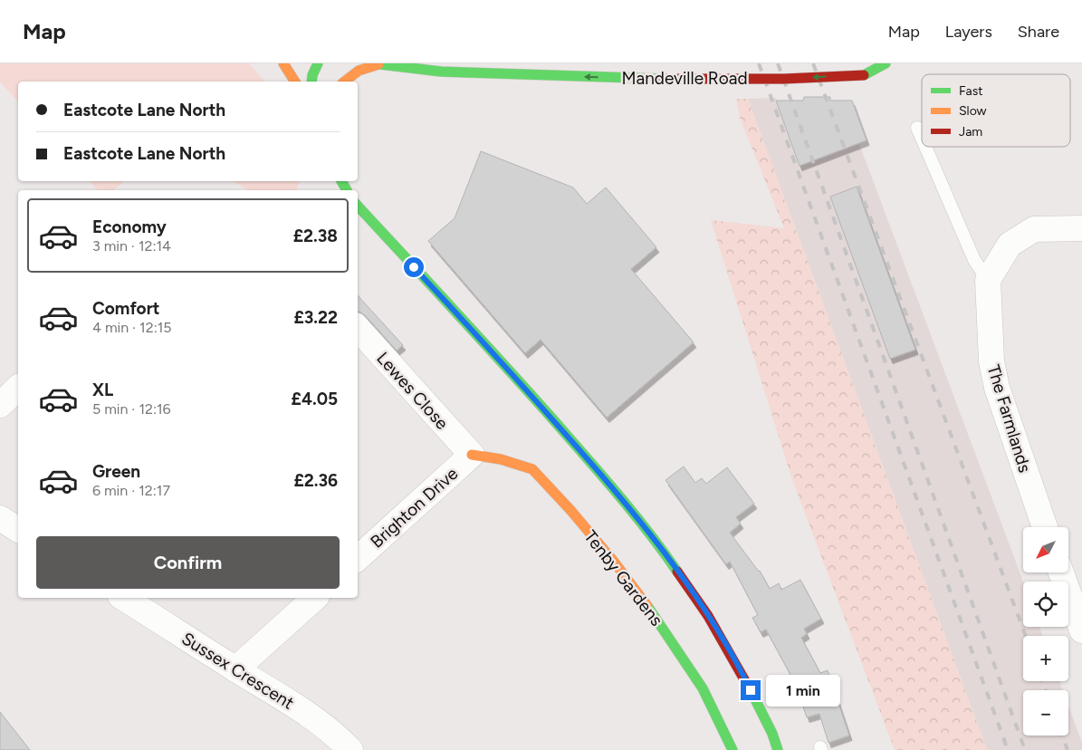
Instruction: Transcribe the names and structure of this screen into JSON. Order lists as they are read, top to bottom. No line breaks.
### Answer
{"streets":{"street":["Mandeville Road","Lewes Close","The Farmlands","Brighton Drive","Tenby Gardens","Sussex Crescent"]},"crossings":[["Lewes Close","Brighton Drive"],["Lewes Close","Tenby Gardens"],["Brighton Drive","Tenby Gardens"]],"one_way":["Mandeville Road"],"legend":["Fast","Slow","Jam"],"north":"bottom left","page":{"header":"Map","nav":["Map","Layers","Share"],"banner":["Eastcote Lane North","Eastcote Lane North"],"list":[{"name":"Economy","note":"3 min · 12:14","value":"£2.38"},{"name":"Comfort","note":"4 min · 12:15","value":"£3.22"},{"name":"XL","note":"5 min · 12:16","value":"£4.05"},{"name":"Green","note":"6 min · 12:17","value":"£2.36"}],"map_buttons":["+","−"],"buttons":"Confirm","bubble":"1 min"}}
